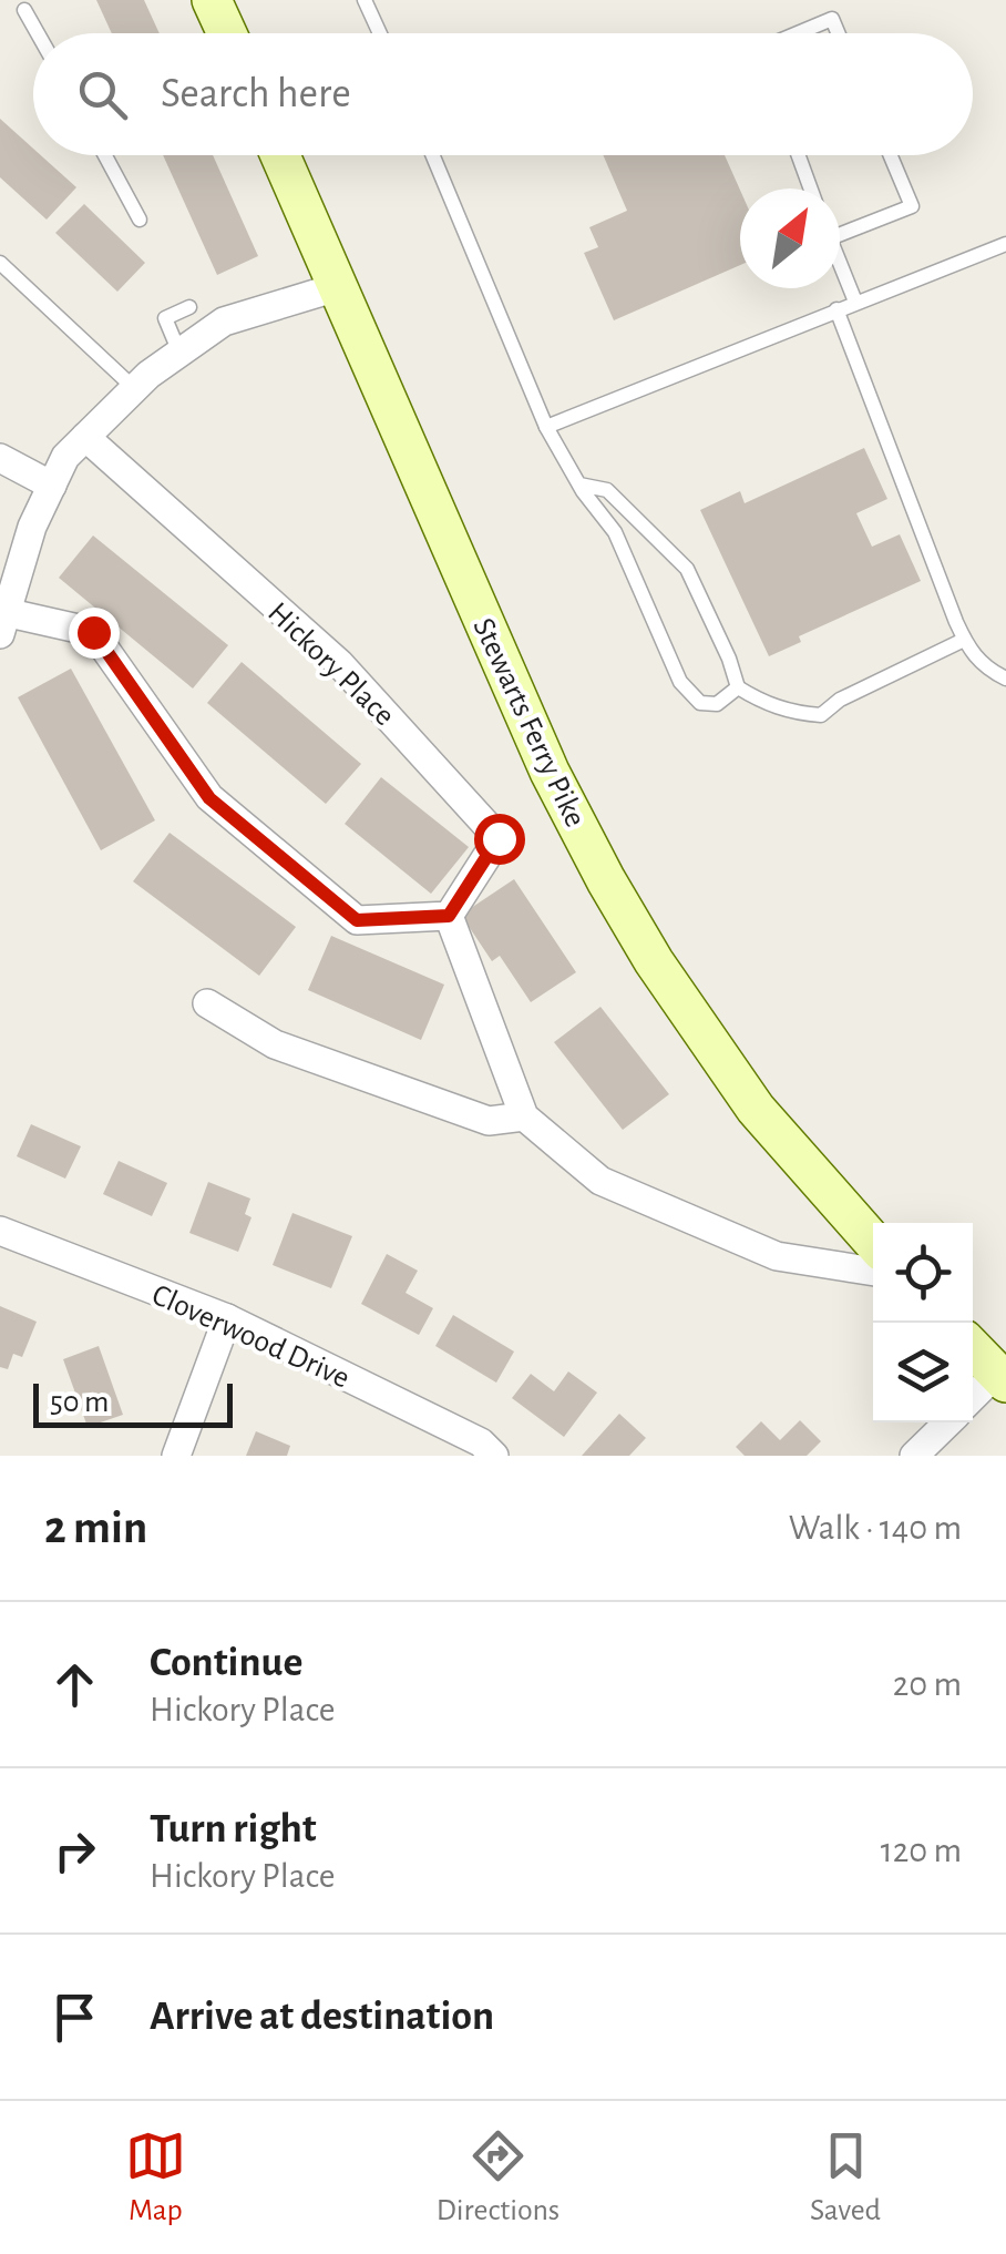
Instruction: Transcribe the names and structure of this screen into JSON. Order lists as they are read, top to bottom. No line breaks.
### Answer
{"streets":{"main road":["Stewarts Ferry Pike"],"street":["Hickory Place","Cloverwood Drive"]},"scale_bar":"50 m","north":"top right","page":{"search":"Search here","scale":"50 m","heading":["2 min","Walk · 140 m"],"list":[["Continue","Hickory Place","20 m"],["Turn right","Hickory Place","120 m"],"Arrive at destination"],"nav":["Map","Directions","Saved"]}}
